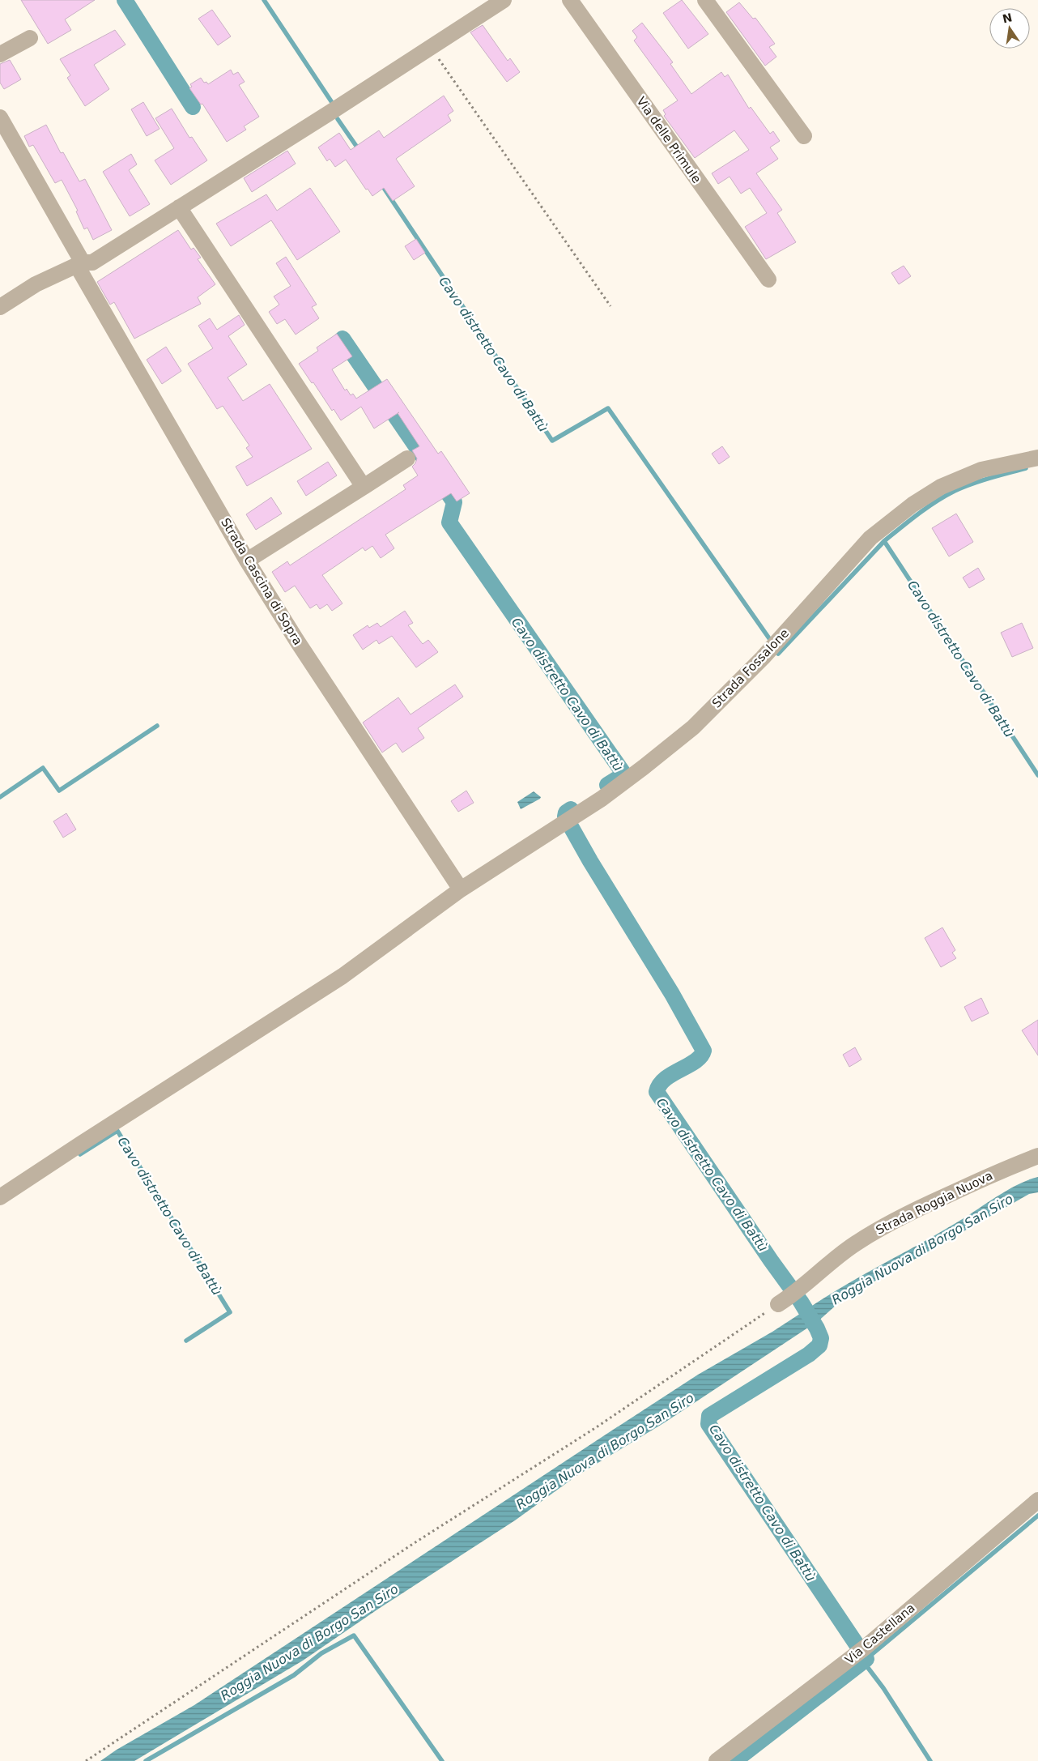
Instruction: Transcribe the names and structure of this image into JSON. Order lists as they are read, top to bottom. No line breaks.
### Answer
{"streets":{"street":["Via delle Primule","Strada Cascina di Sopra","Strada Fossalone","Strada Roggia Nuova","Via Castellana"]},"crossings":[["Strada Cascina di Sopra","Strada Fossalone"]],"water":["Cavo distretto Cavo di Battù","Roggia Nuova di Borgo San Siro"],"north":"top"}
